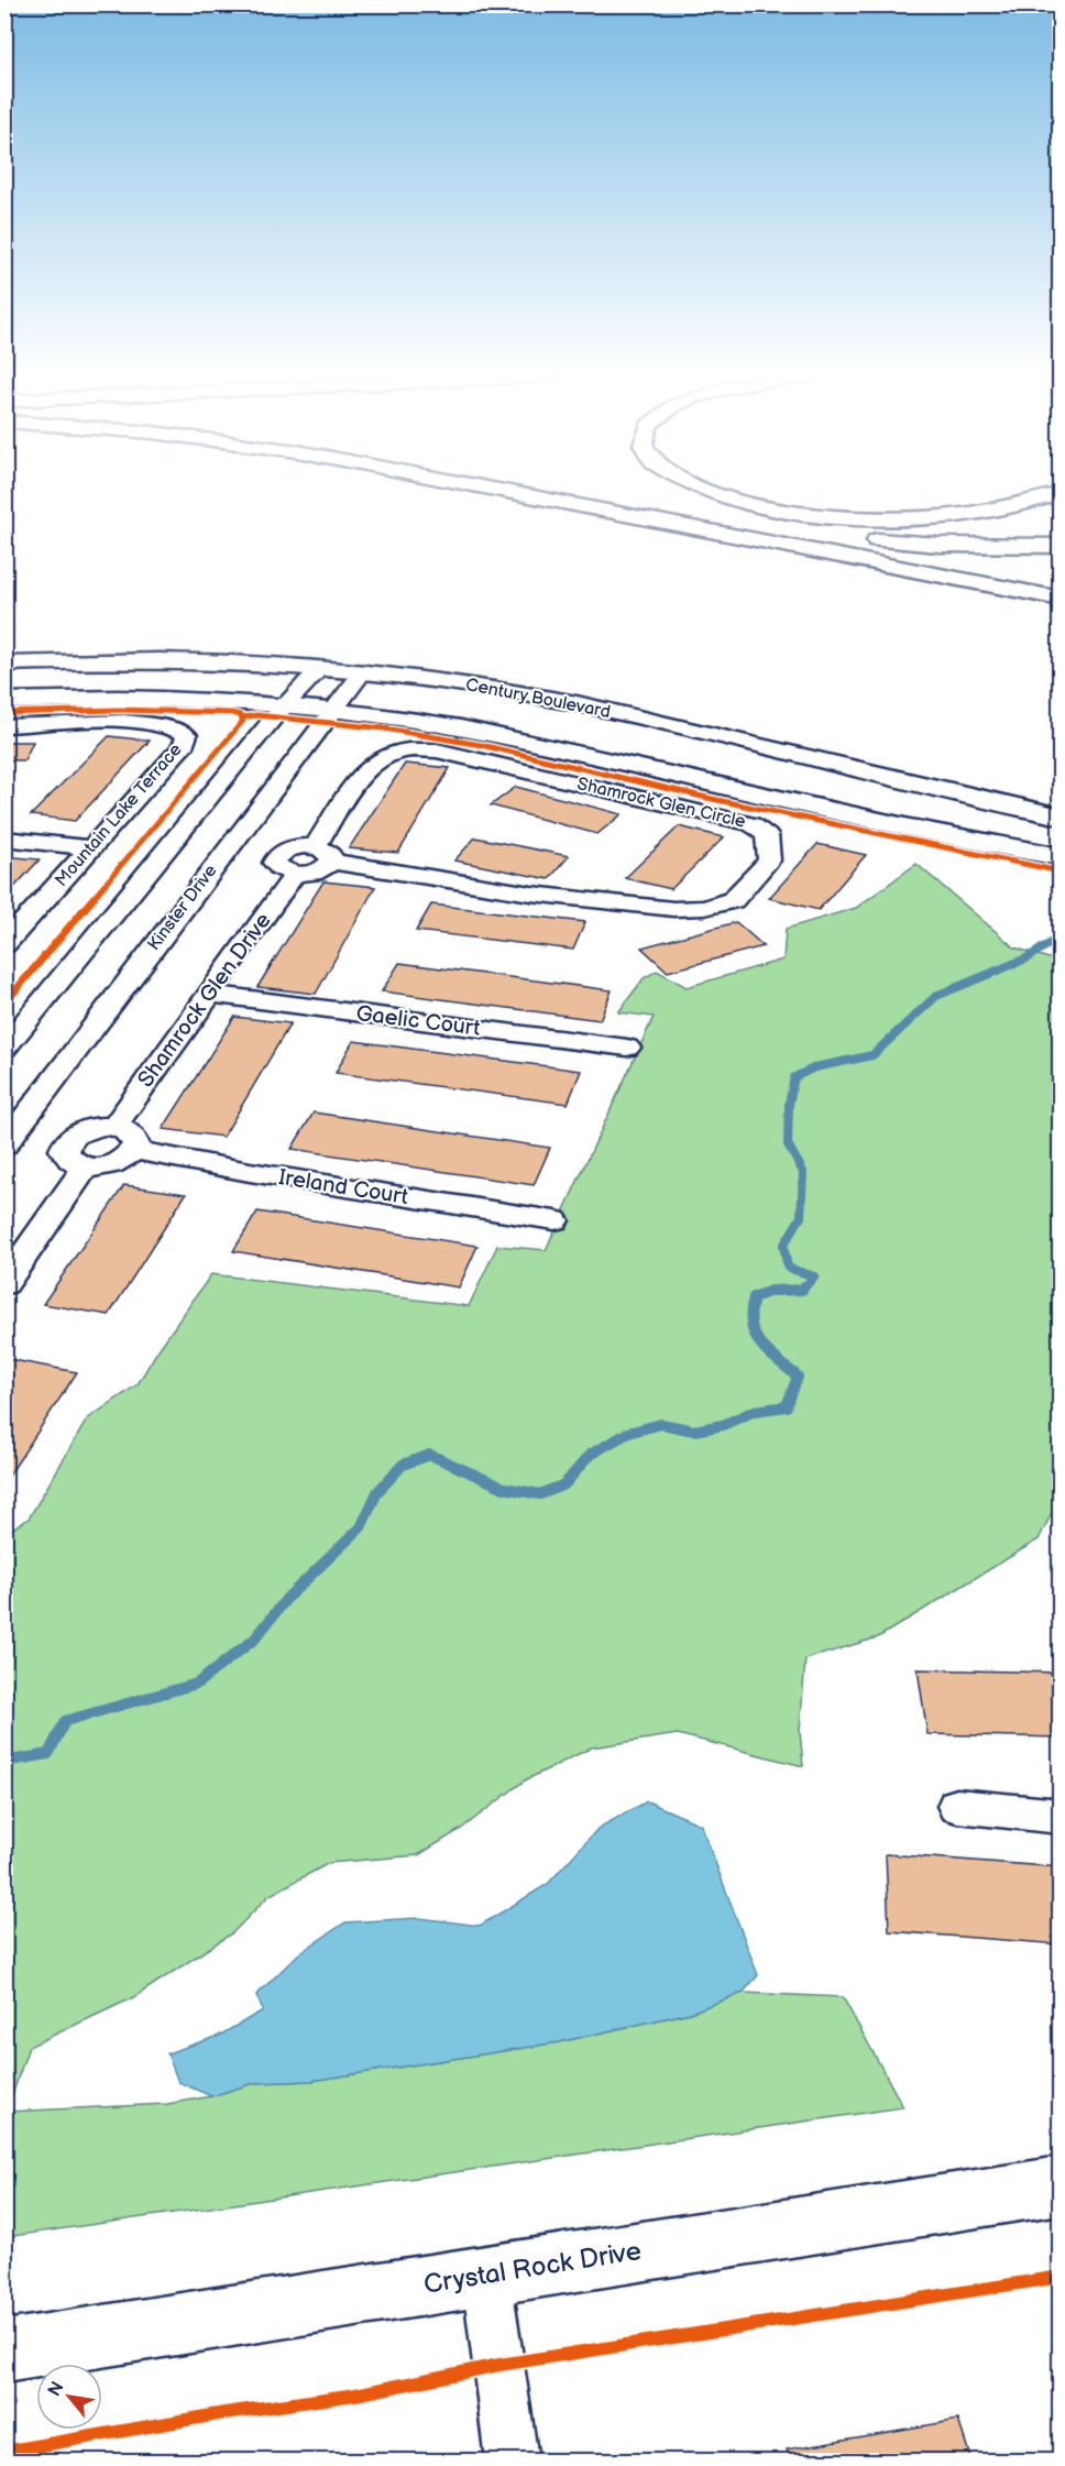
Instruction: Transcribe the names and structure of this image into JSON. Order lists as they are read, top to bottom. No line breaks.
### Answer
{"streets":{"main road":["Century Boulevard","Crystal Rock Drive"],"street":["Shamrock Glen Circle","Mountain Lake Terrace","Kinster Drive","Shamrock Glen Drive","Gaelic Court","Ireland Court"]},"crossings":[["Century Boulevard","Kinster Drive"],["Shamrock Glen Drive","Gaelic Court"]],"north":"top left"}
